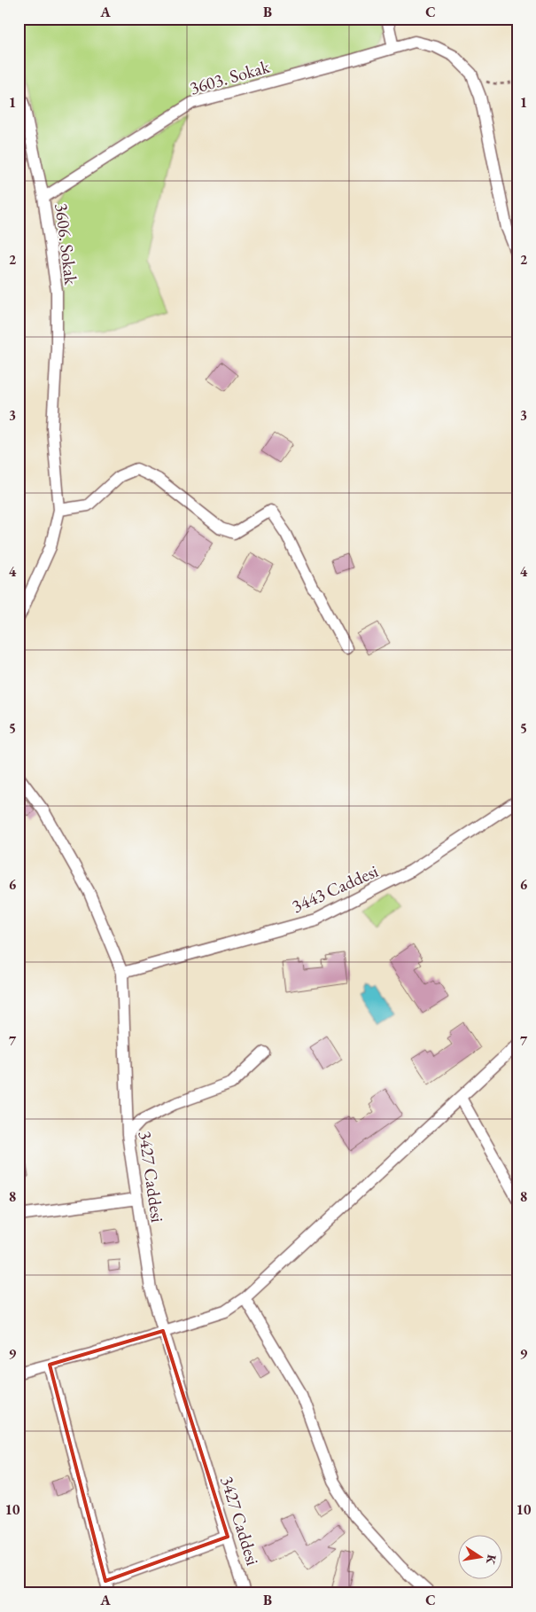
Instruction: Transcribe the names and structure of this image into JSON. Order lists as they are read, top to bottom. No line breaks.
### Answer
{"streets":{"street":["3603. Sokak","3606. Sokak","3443 Caddesi","3427 Caddesi"]},"crossings":[["3603. Sokak","3606. Sokak"],["3443 Caddesi","3427 Caddesi"]],"north":"right","grid":{"columns":["A","B","C"],"rows":["1","2","3","4","5","6","7","8","9","10"]}}
